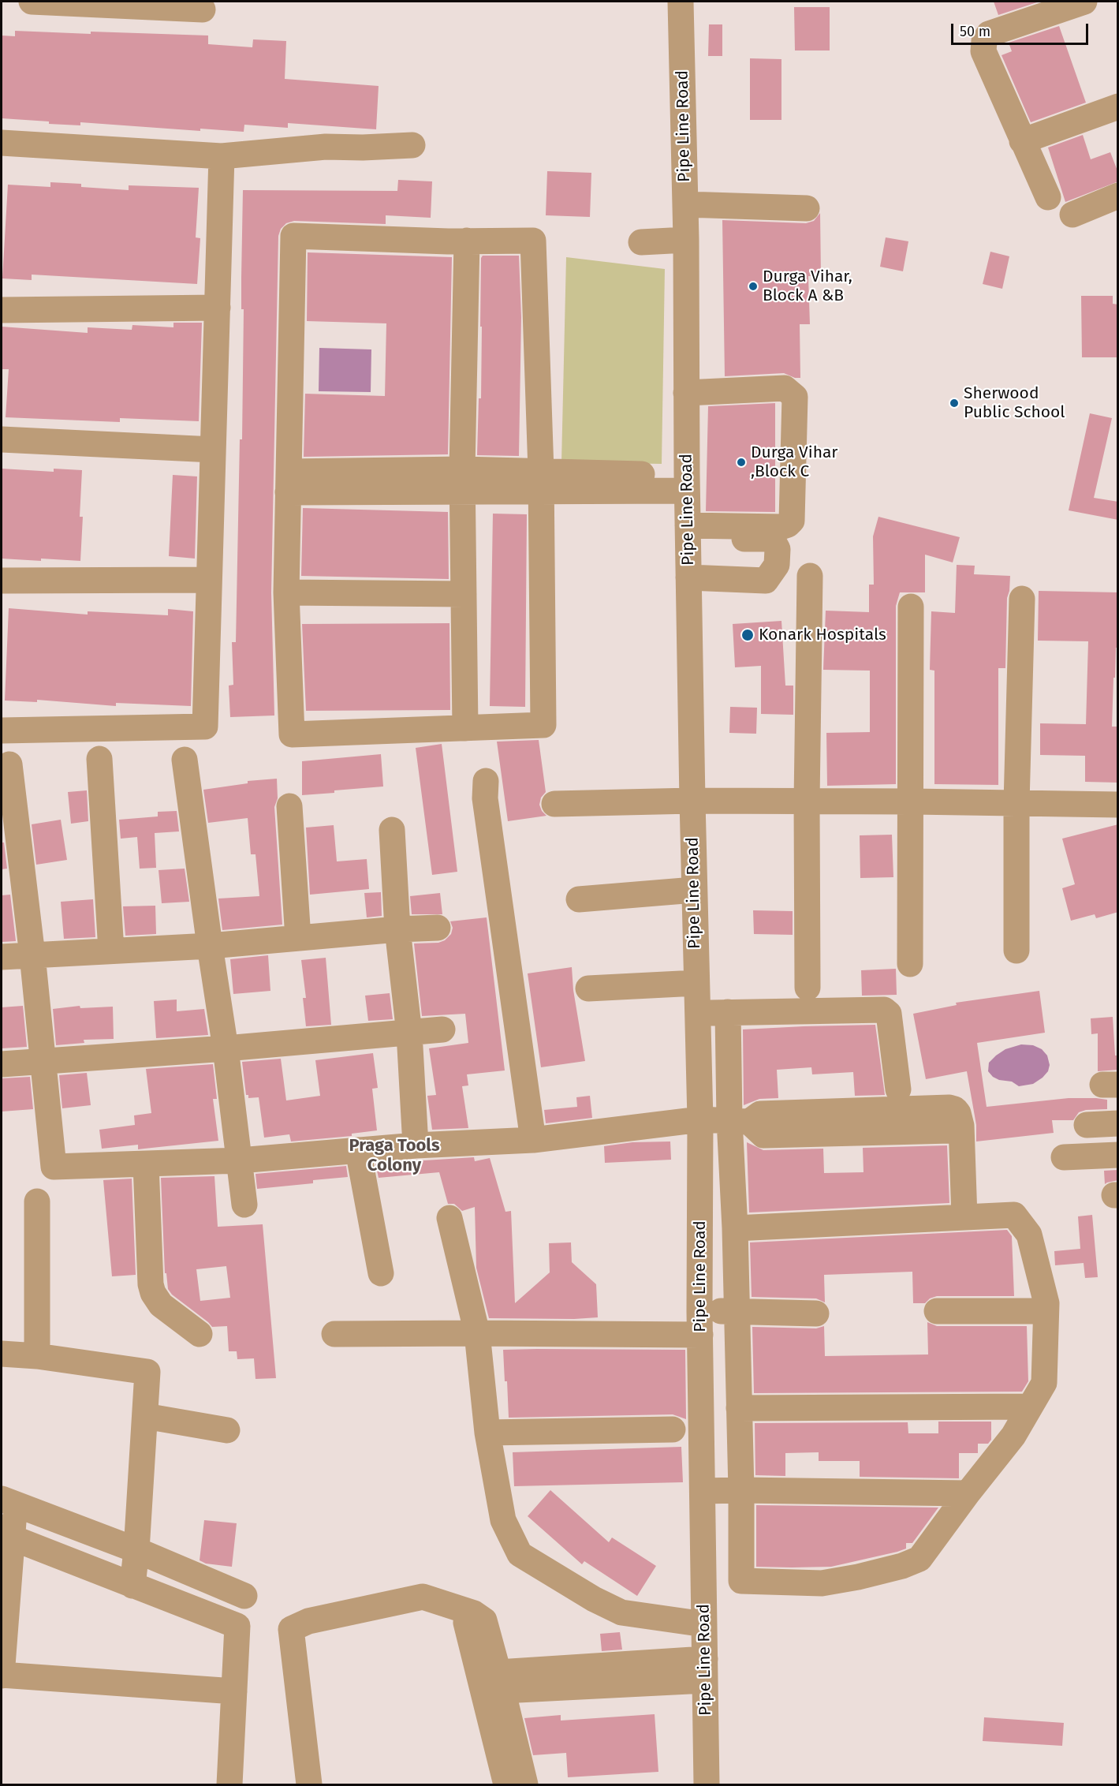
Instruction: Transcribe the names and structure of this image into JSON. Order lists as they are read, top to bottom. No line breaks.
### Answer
{"streets":{"street":["Pipe Line Road"]},"districts":["Praga Tools Colony"],"places":["Durga Vihar, Block A &B","Sherwood Public School","Durga Vihar ,Block C","Konark Hospitals"],"scale_bar":"50 m"}
